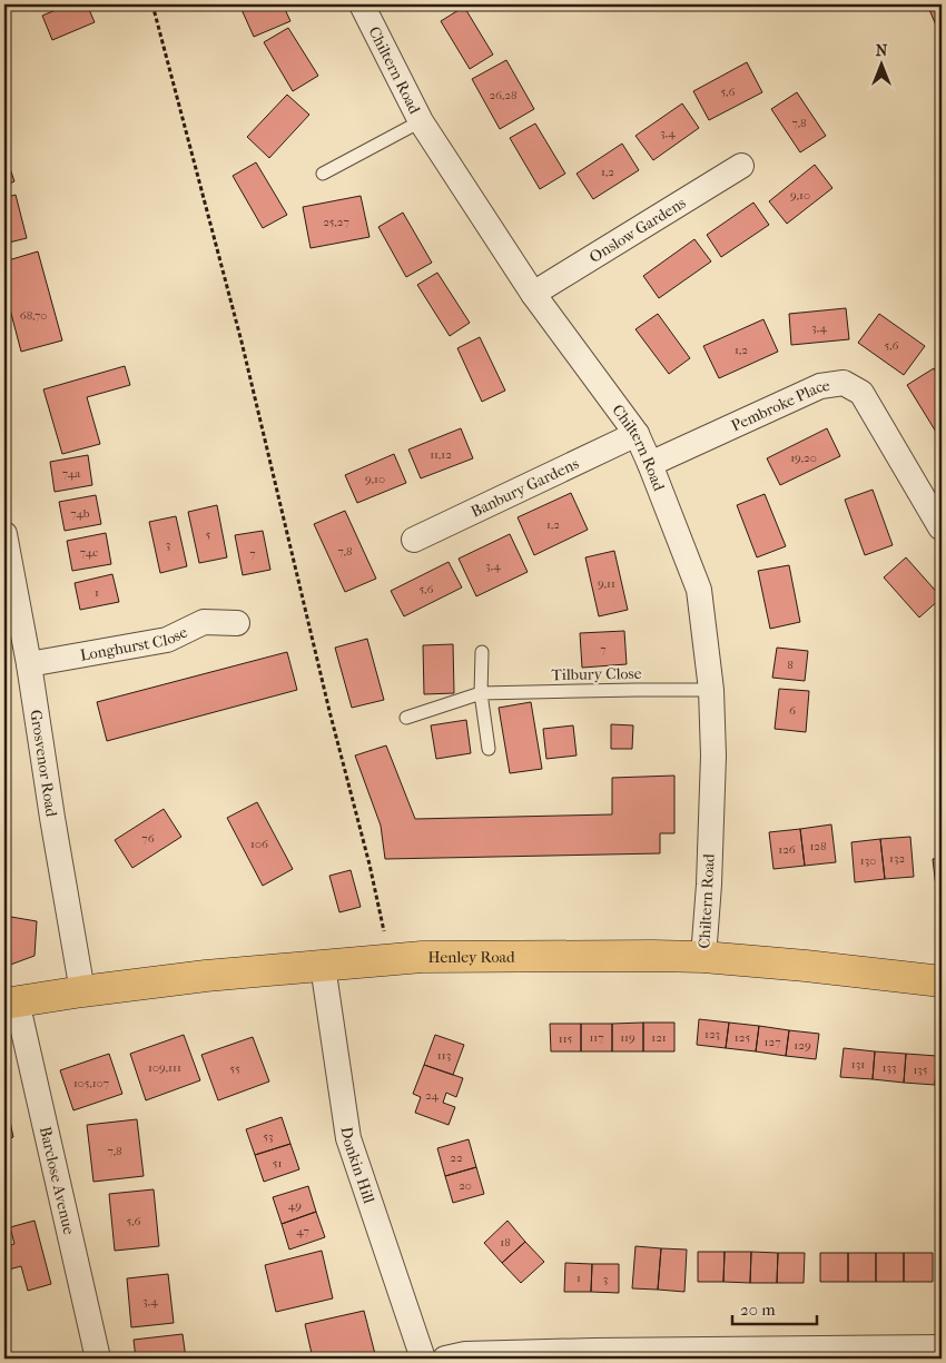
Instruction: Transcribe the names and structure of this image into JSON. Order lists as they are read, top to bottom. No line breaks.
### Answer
{"streets":{"main road":["Henley Road"],"street":["Chiltern Road","Onslow Gardens","Pembroke Place","Banbury Gardens","Longhurst Close","Grosvenor Road","Donkin Hill","Barclose Avenue"],"lane":["Tilbury Close"]},"crossings":[["Chiltern Road","Onslow Gardens"],["Chiltern Road","Pembroke Place"],["Chiltern Road","Banbury Gardens"],["Chiltern Road","Tilbury Close"],["Chiltern Road","Henley Road"],["Longhurst Close","Grosvenor Road"],["Grosvenor Road","Henley Road"],["Henley Road","Donkin Hill"],["Henley Road","Barclose Avenue"]],"house_numbers":["5,6","26,28","7,8","3,4","1,2","9,10","25,27","68,70","3,4","5,6","1,2","11,12","19,20","74a","9,10","74b","1,2","5","3","7,8","74c","7","3,4","9,11","5,6","1","7","8","6","76","106","128","126","132","130","123","117","119","121","125","115","127","129","113","131","109,111","133","55","135","105,107","24","53","7,8","22","51","20","49","5,6","47","18","1","3","3,4"],"scale_bar":"20 m","north":"top"}
